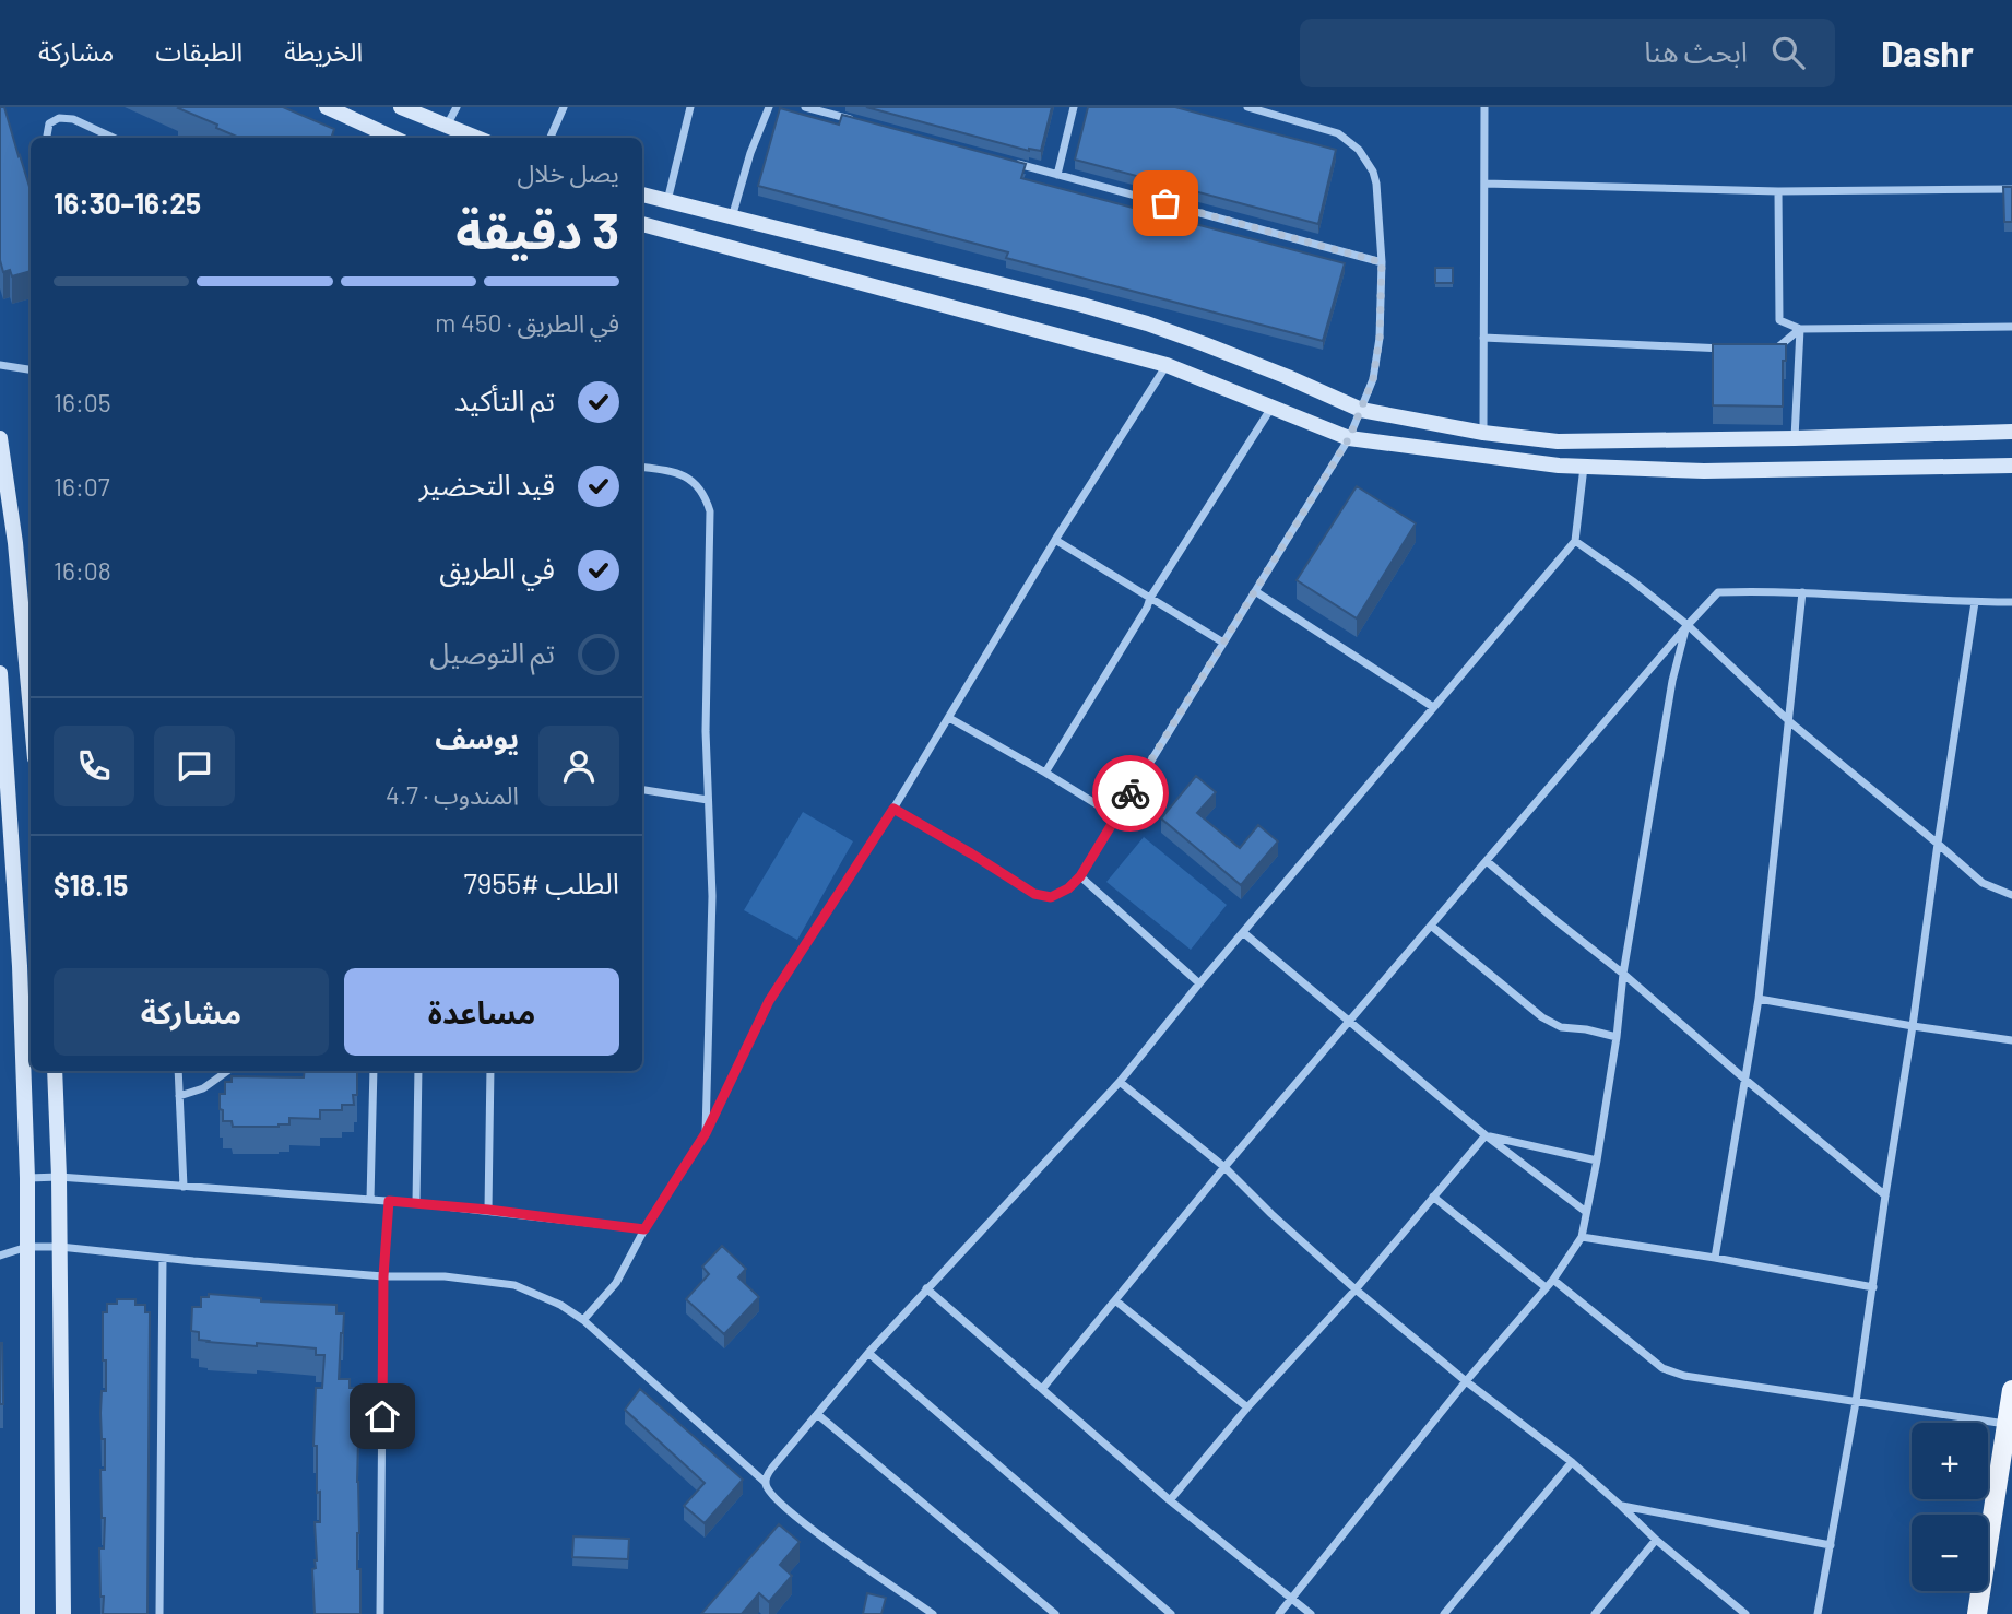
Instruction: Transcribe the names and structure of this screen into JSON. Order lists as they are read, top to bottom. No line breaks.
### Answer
{"page":{"header":"Dashr","search":"ابحث هنا","nav":["الخريطة","الطبقات","مشاركة"],"heading":["3 دقيقة","يصل خلال","16:25–16:30"],"panel":["يوسف","المندوب · 4.7","الطلب #7955","$18.15"],"bar":"في الطريق · 450 m","list":[["تم التأكيد","16:05"],["قيد التحضير","16:07"],["في الطريق","16:08"],"تم التوصيل"],"buttons":["مساعدة","مشاركة"],"map_buttons":["+","−"]}}
